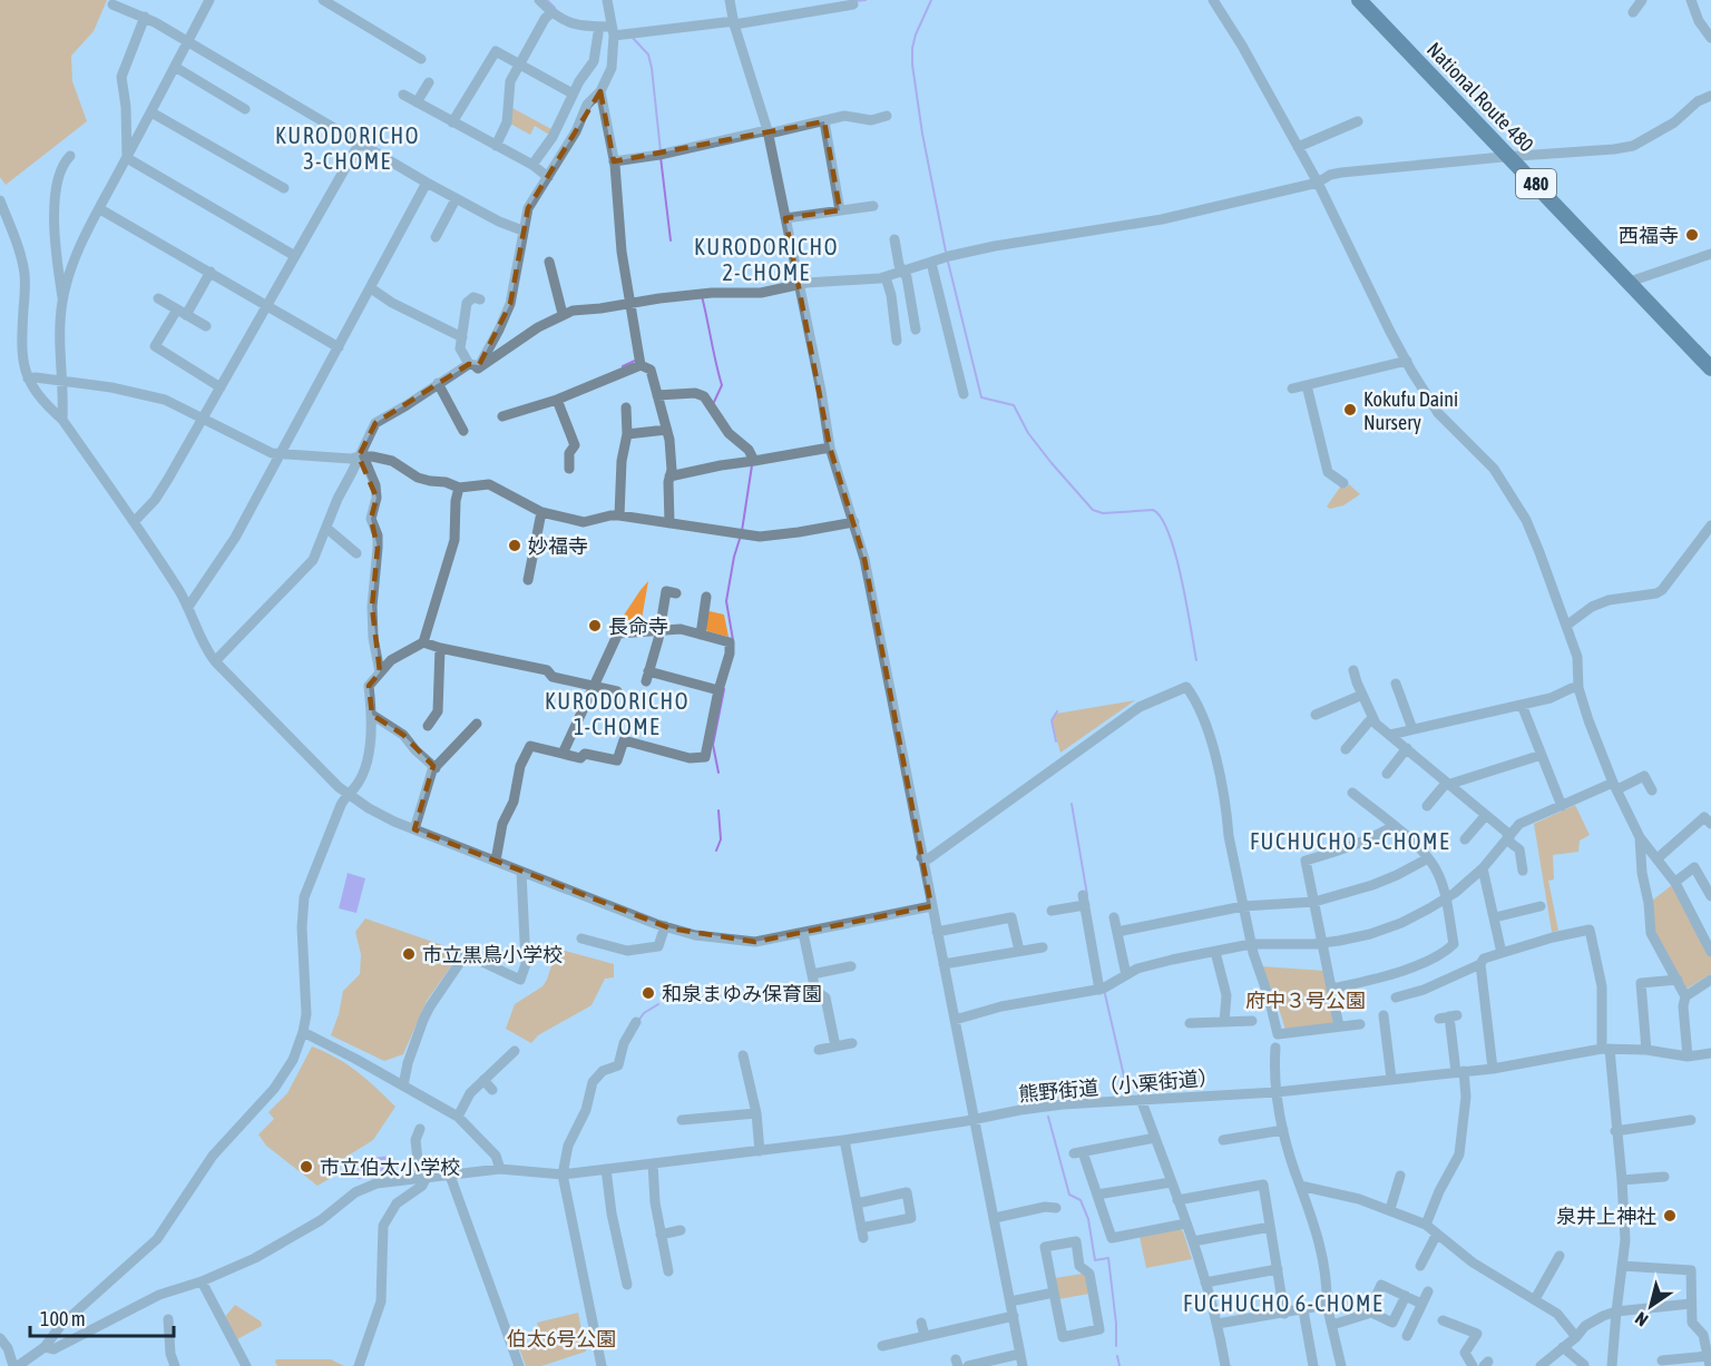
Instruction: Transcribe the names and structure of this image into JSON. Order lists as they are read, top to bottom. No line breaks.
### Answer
{"streets":{"highway":["National Route 480","480"],"street":["熊野街道（小栗街道）"]},"districts":["KURODORICHO 3-CHOME","KURODORICHO 2-CHOME","KURODORICHO 1-CHOME","FUCHUCHO 5-CHOME","FUCHUCHO 6-CHOME"],"parks":["府中３号公園","伯太6号公園"],"places":["西福寺","Kokufu Daini Nursery","妙福寺","長命寺","市立黒鳥小学校","和泉まゆみ保育園","市立伯太小学校","泉井上神社"],"scale_bar":"100 m","north":"bottom left"}
